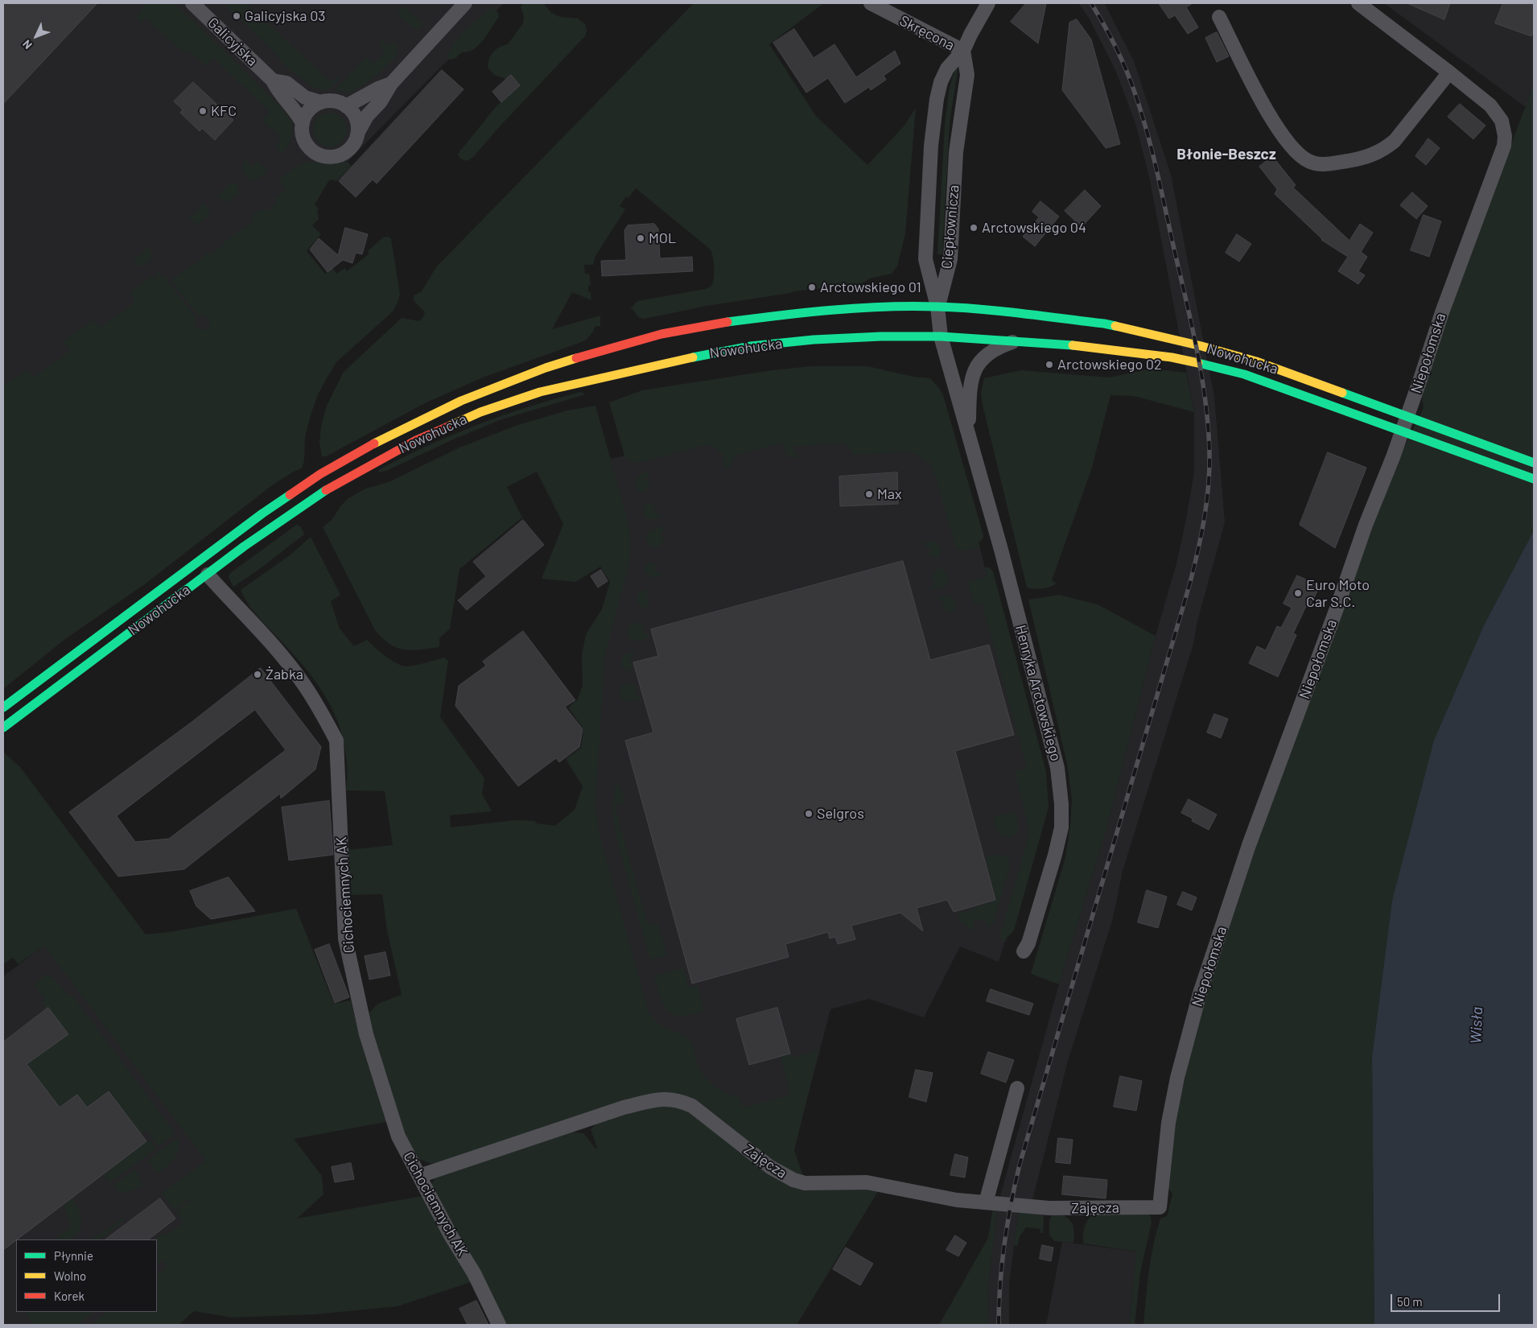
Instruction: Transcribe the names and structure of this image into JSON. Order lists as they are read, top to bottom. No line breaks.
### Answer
{"streets":{"main road":["Nowohucka"],"street":["Skręcona","Galicyjska","Ciepłownicza","Niepołomska","Henryka Arctowskiego","Cichociemnych AK","Zajęcza"]},"crossings":[["Skręcona","Ciepłownicza"],["Ciepłownicza","Nowohucka"],["Nowohucka","Henryka Arctowskiego"],["Nowohucka","Cichociemnych AK"],["Niepołomska","Zajęcza"],["Cichociemnych AK","Zajęcza"]],"districts":["Błonie-Beszcz"],"water":["Wisła"],"places":["Galicyjska 03","KFC","Arctowskiego 04","MOL","Arctowskiego 01","Arctowskiego 02","Max","Euro Moto Car S.C.","Żabka","Selgros"],"legend":["Płynnie","Wolno","Korek"],"scale_bar":"50 m","north":"bottom left"}
